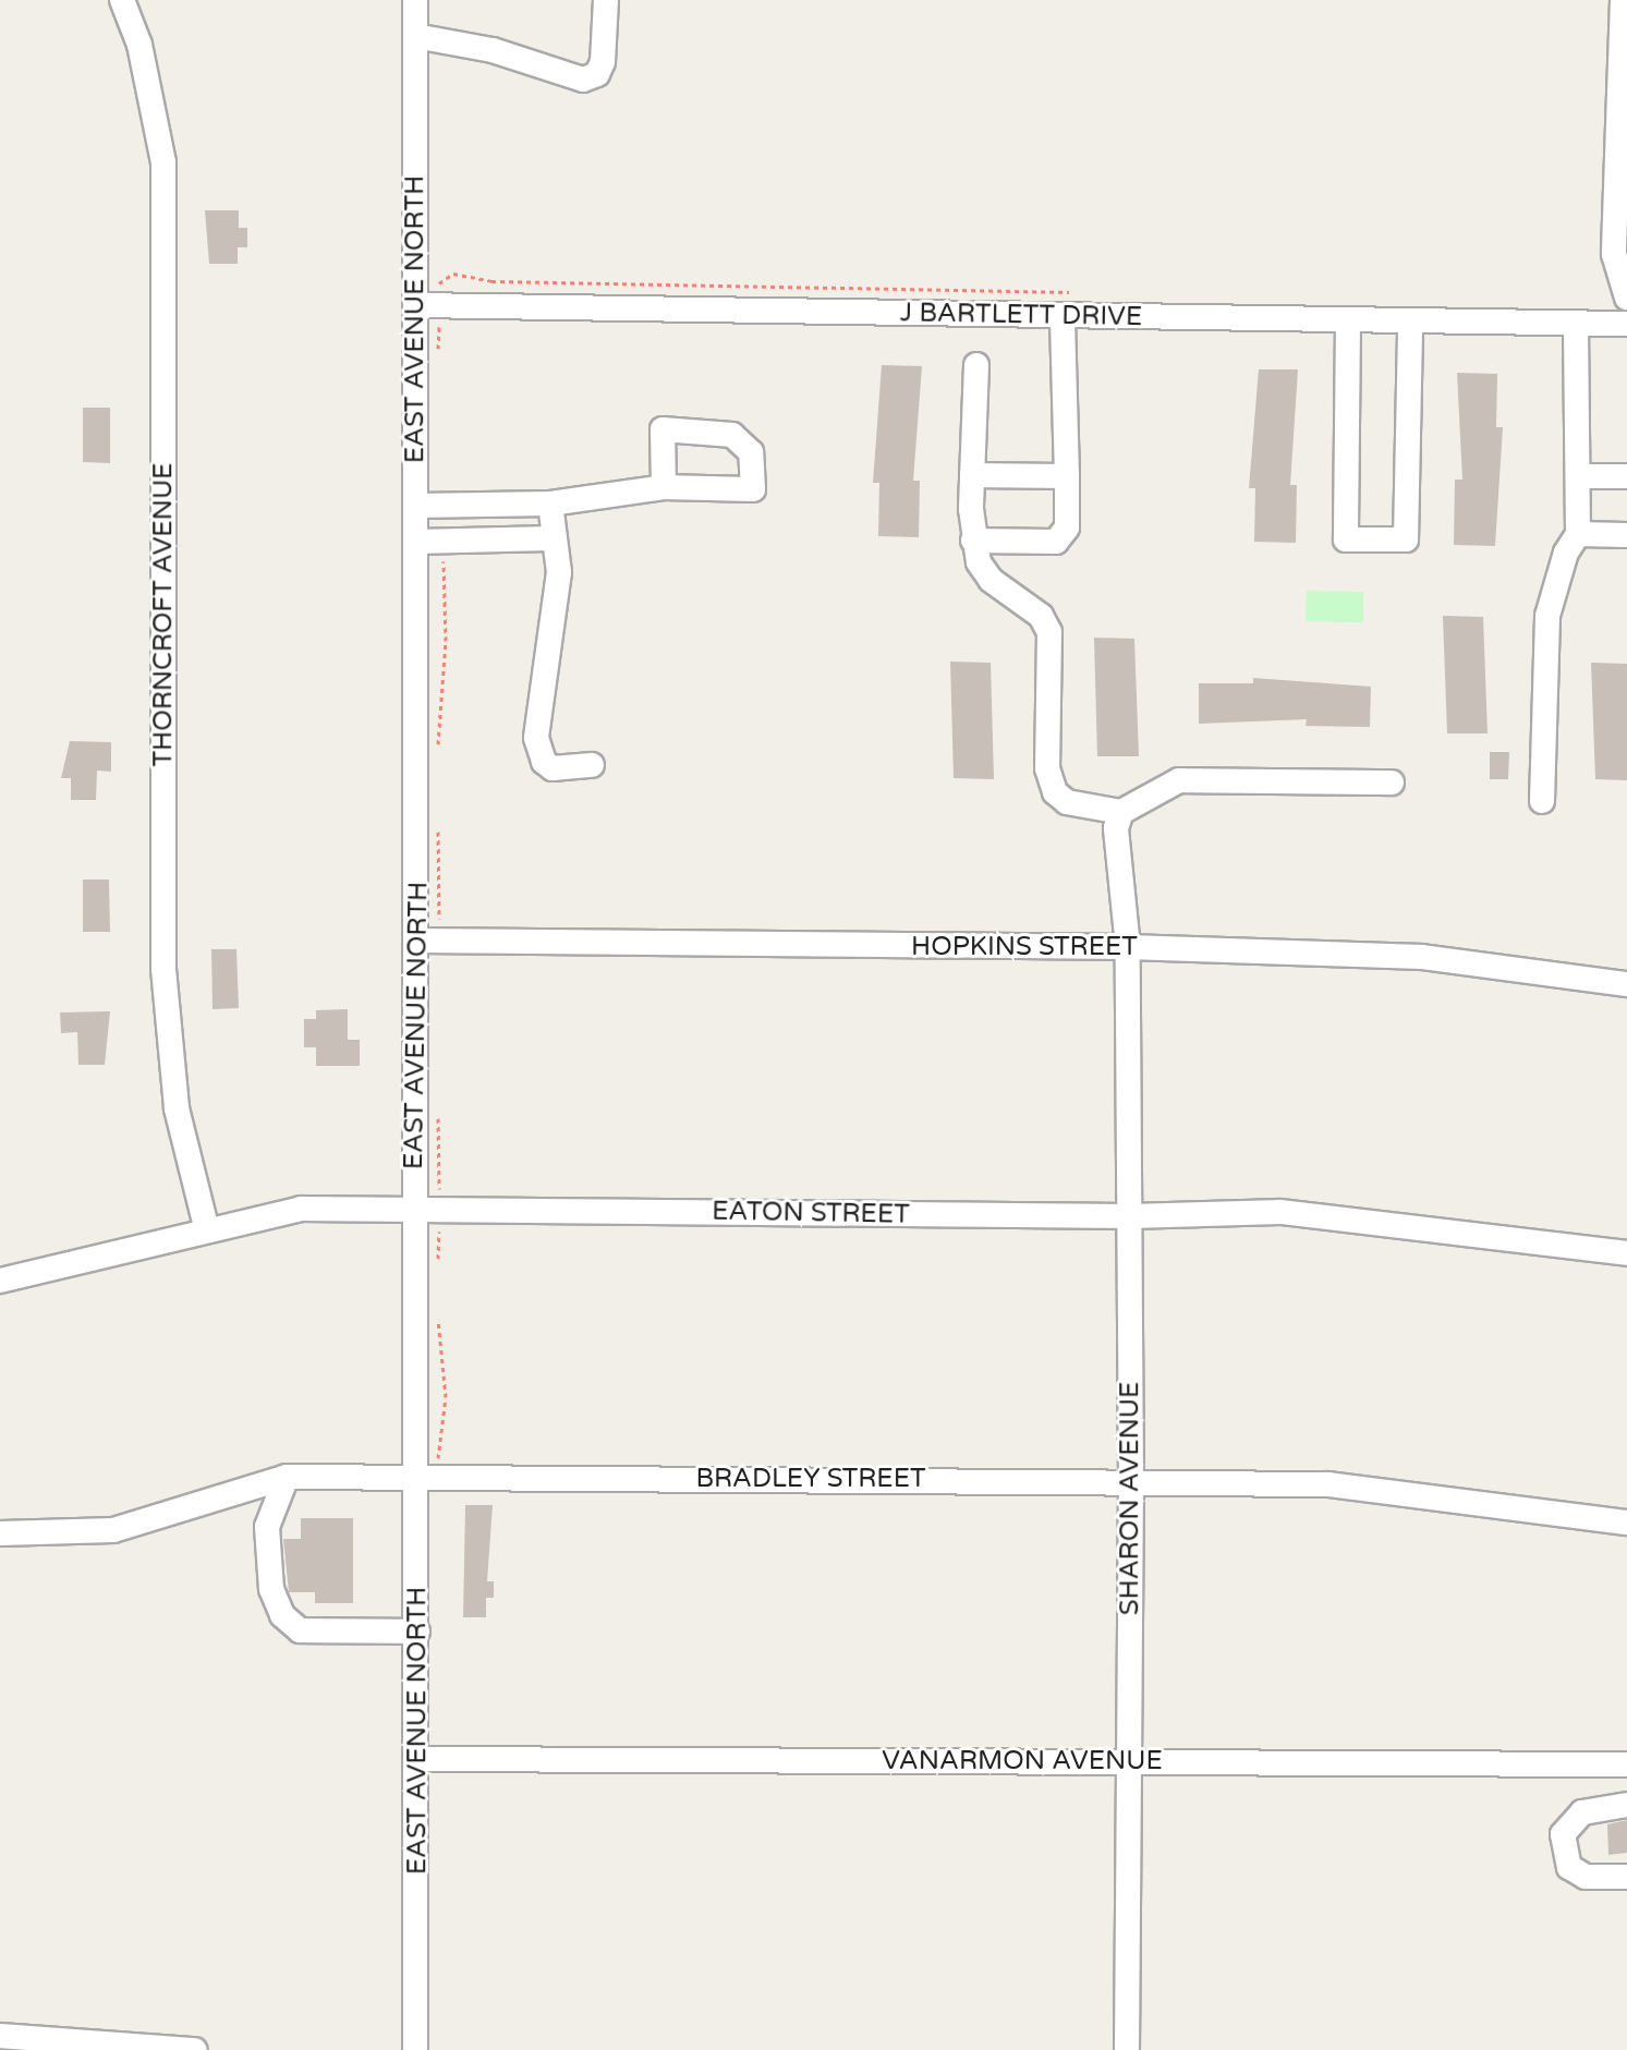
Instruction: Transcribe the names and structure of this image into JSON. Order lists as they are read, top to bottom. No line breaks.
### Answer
{"streets":{"street":["J BARTLETT DRIVE","EAST AVENUE NORTH","THORNCROFT AVENUE","HOPKINS STREET","EATON STREET","BRADLEY STREET","SHARON AVENUE","VANARMON AVENUE"]},"crossings":[["J BARTLETT DRIVE","EAST AVENUE NORTH"],["EAST AVENUE NORTH","HOPKINS STREET"],["EAST AVENUE NORTH","EATON STREET"],["EAST AVENUE NORTH","BRADLEY STREET"],["EAST AVENUE NORTH","VANARMON AVENUE"],["THORNCROFT AVENUE","EATON STREET"],["HOPKINS STREET","SHARON AVENUE"],["EATON STREET","SHARON AVENUE"],["BRADLEY STREET","SHARON AVENUE"],["SHARON AVENUE","VANARMON AVENUE"]]}
